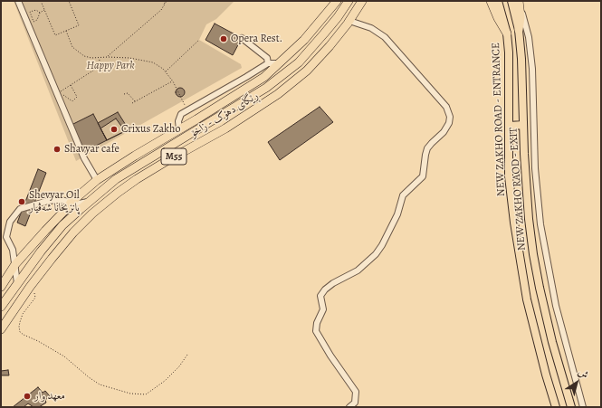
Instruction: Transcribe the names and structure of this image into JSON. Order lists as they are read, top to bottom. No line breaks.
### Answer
{"streets":{"highway":["ڕێگای دهۆک - زاخۆ","M55"],"main road":["NEW ZAKHO ROAD - ENTRANCE","NEW ZAKHO RAOD - EXIT"]},"parks":["Happy Park"],"places":["Opera Rest.","Crixus Zakho","Shavyar cafe","Shevyar Oil پانزيخانا شەڤيار","معهد وار"],"north":"top right"}
